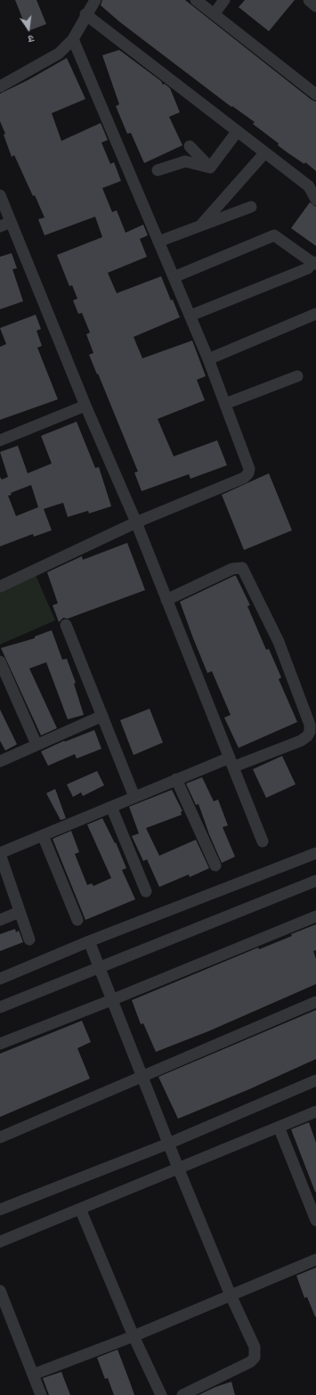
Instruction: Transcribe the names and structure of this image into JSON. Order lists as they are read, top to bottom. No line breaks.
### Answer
{"north":"bottom"}
